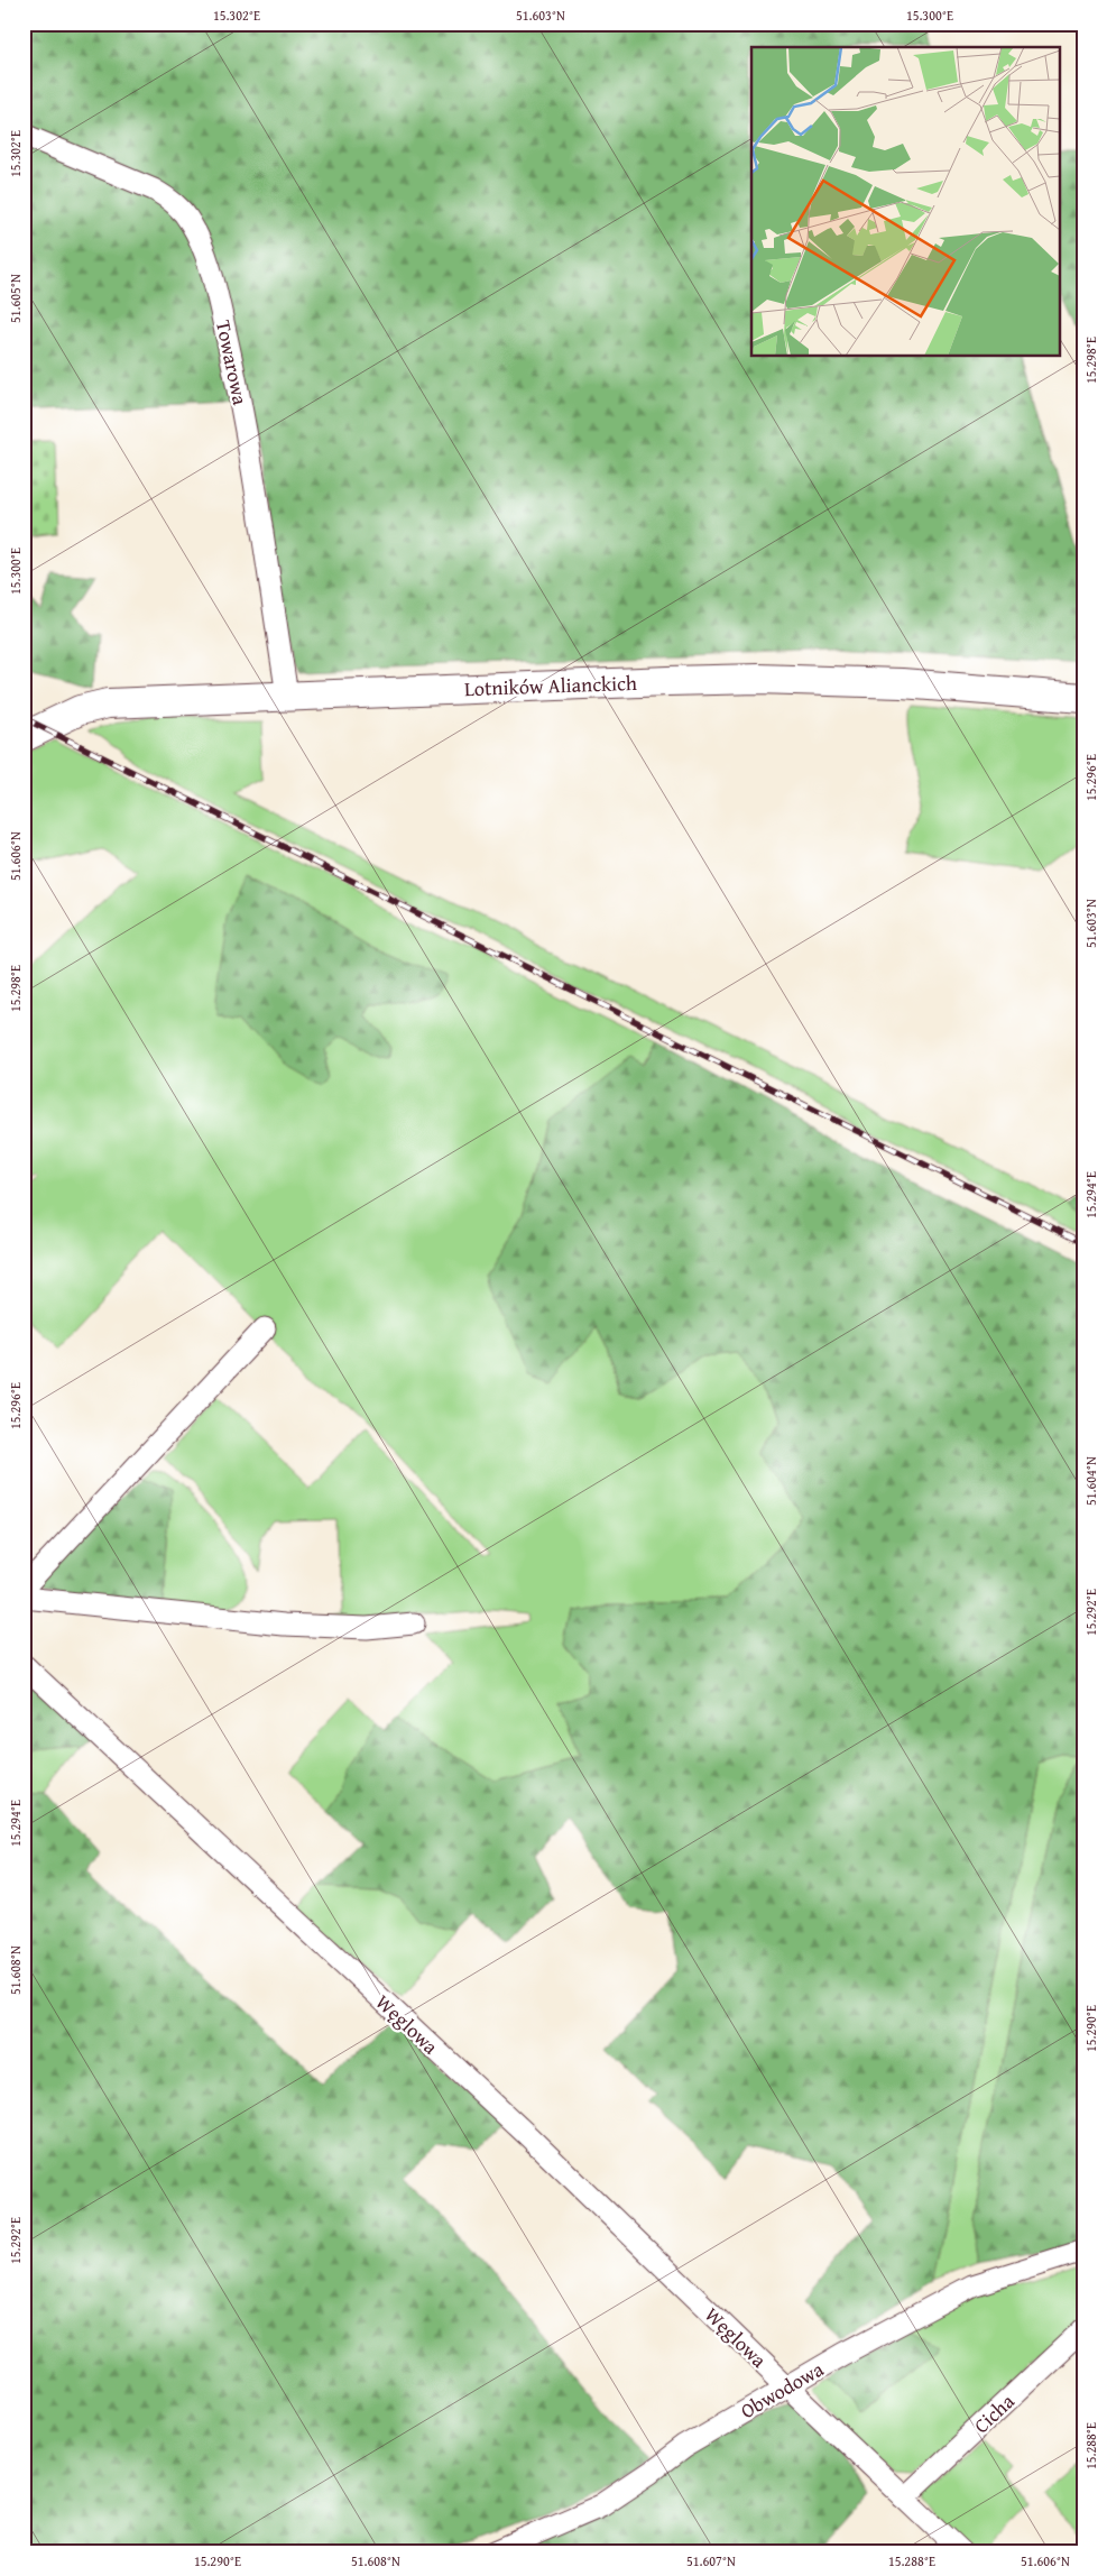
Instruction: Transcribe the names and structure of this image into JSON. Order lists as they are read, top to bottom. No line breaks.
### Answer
{"streets":{"main road":["Lotników Alianckich"],"street":["Towarowa","Węglowa","Obwodowa","Cicha"]},"crossings":[["Towarowa","Lotników Alianckich"],["Węglowa","Obwodowa"]],"coordinates":["15.302°E","51.603°N","15.300°E","51.605°N","15.298°E","15.296°E","51.606°N","15.294°E","51.604°N","15.292°E","51.608°N","15.290°E","15.288°E","51.607°N"]}
